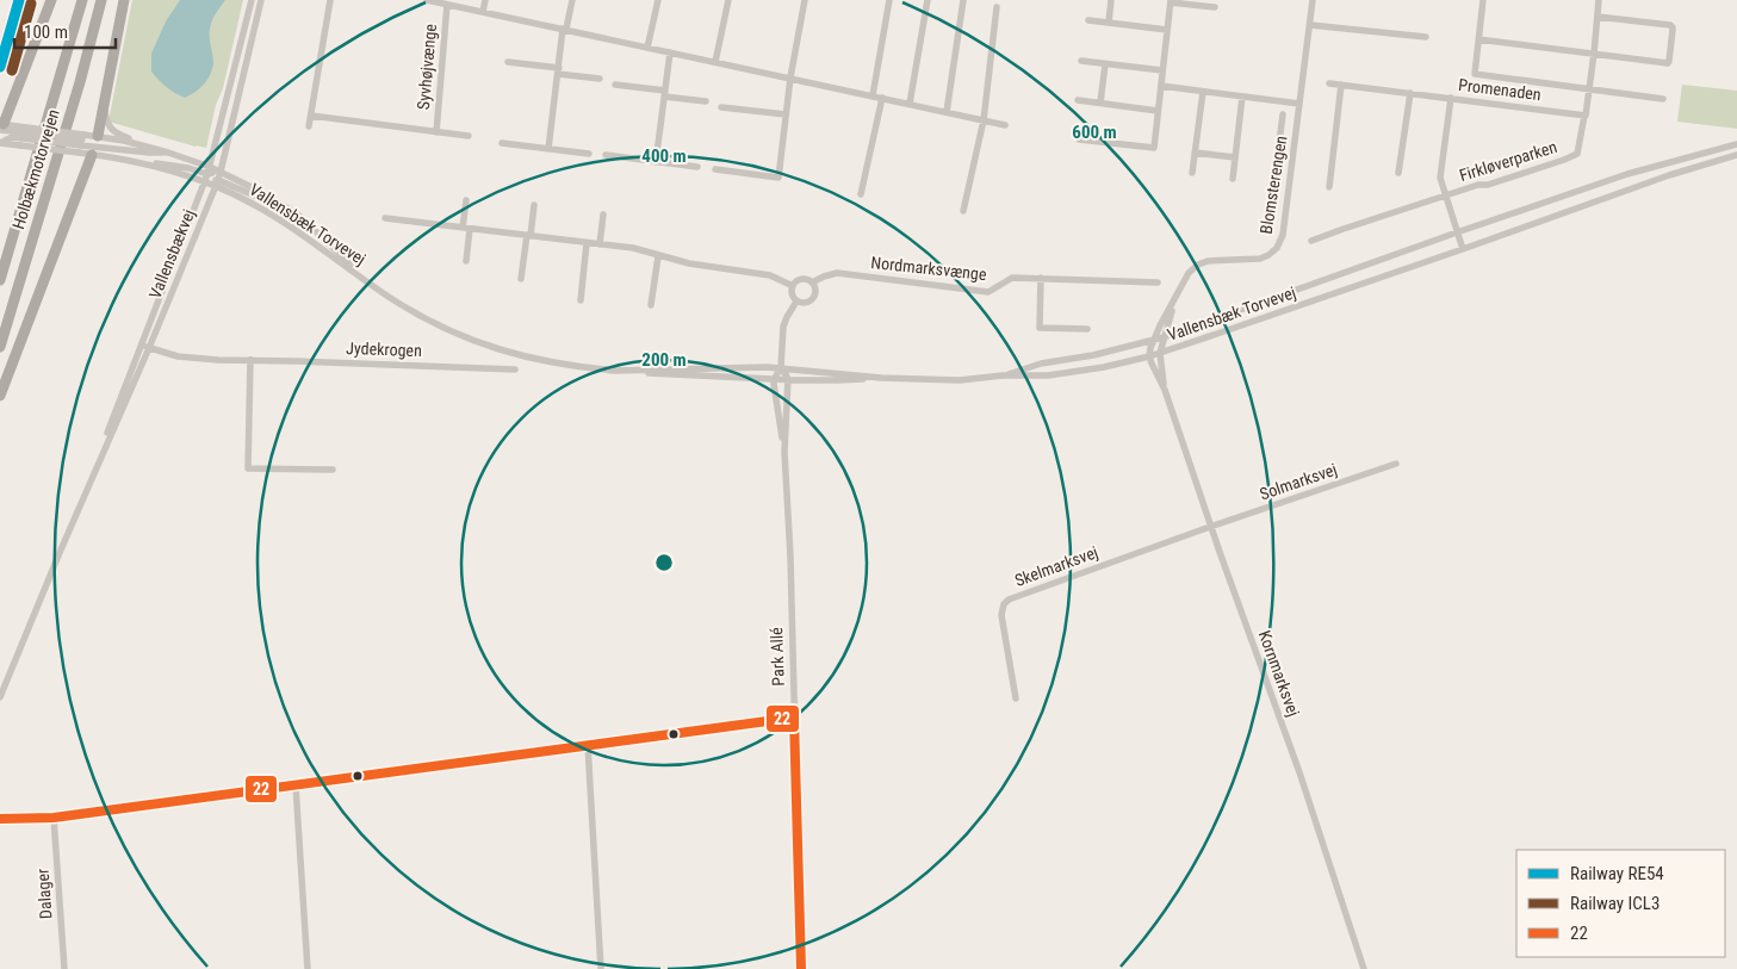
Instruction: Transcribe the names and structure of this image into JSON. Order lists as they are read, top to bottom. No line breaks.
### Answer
{"streets":{"highway":["Holbækmotorvejen"],"street":["Syvhøjvænge","Promenaden","Firkløverparken","Blomsterengen","Vallensbæk Torvevej","Vallensbækvej","Nordmarksvænge","Jydekrogen","Solmarksvej","Skelmarksvej","Park Allé","Kornmarksvej","Dalager"]},"crossings":[["Promenaden","Firkløverparken"],["Firkløverparken","Vallensbæk Torvevej"],["Blomsterengen","Vallensbæk Torvevej"],["Blomsterengen","Kornmarksvej"],["Vallensbæk Torvevej","Vallensbækvej"],["Vallensbæk Torvevej","Park Allé"],["Vallensbæk Torvevej","Kornmarksvej"],["Vallensbækvej","Jydekrogen"],["Solmarksvej","Skelmarksvej"],["Solmarksvej","Kornmarksvej"],["Skelmarksvej","Kornmarksvej"]],"lines":["rail line RE54","rail line ICL3","transit line 22"],"legend":["Railway RE54","Railway ICL3","22"],"scale_bar":"100 m","rings":["600 m","400 m","200 m"]}
